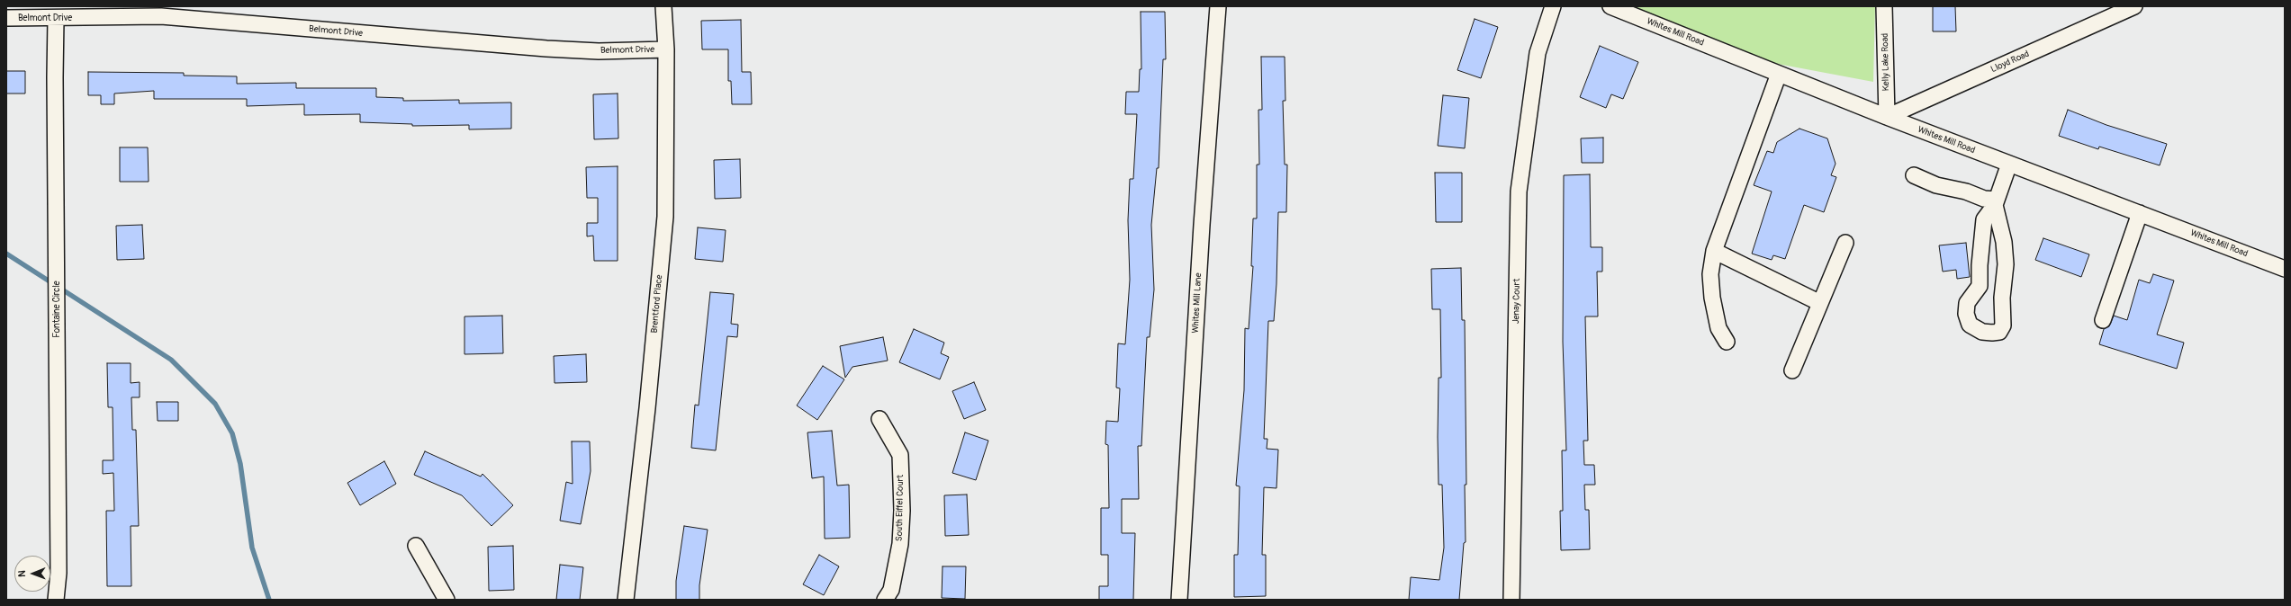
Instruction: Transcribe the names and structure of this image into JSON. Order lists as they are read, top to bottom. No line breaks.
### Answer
{"streets":{"street":["Belmont Drive","Whites Mill Road","Kelly Lake Road","Lloyd Road","Jenay Court","Whites Mill Lane","Brentford Place","Fontaine Circle","South Eiffel Court"]},"crossings":[["Belmont Drive","Brentford Place"],["Belmont Drive","Fontaine Circle"],["Whites Mill Road","Kelly Lake Road"],["Whites Mill Road","Lloyd Road"],["Kelly Lake Road","Lloyd Road"]],"north":"left"}
